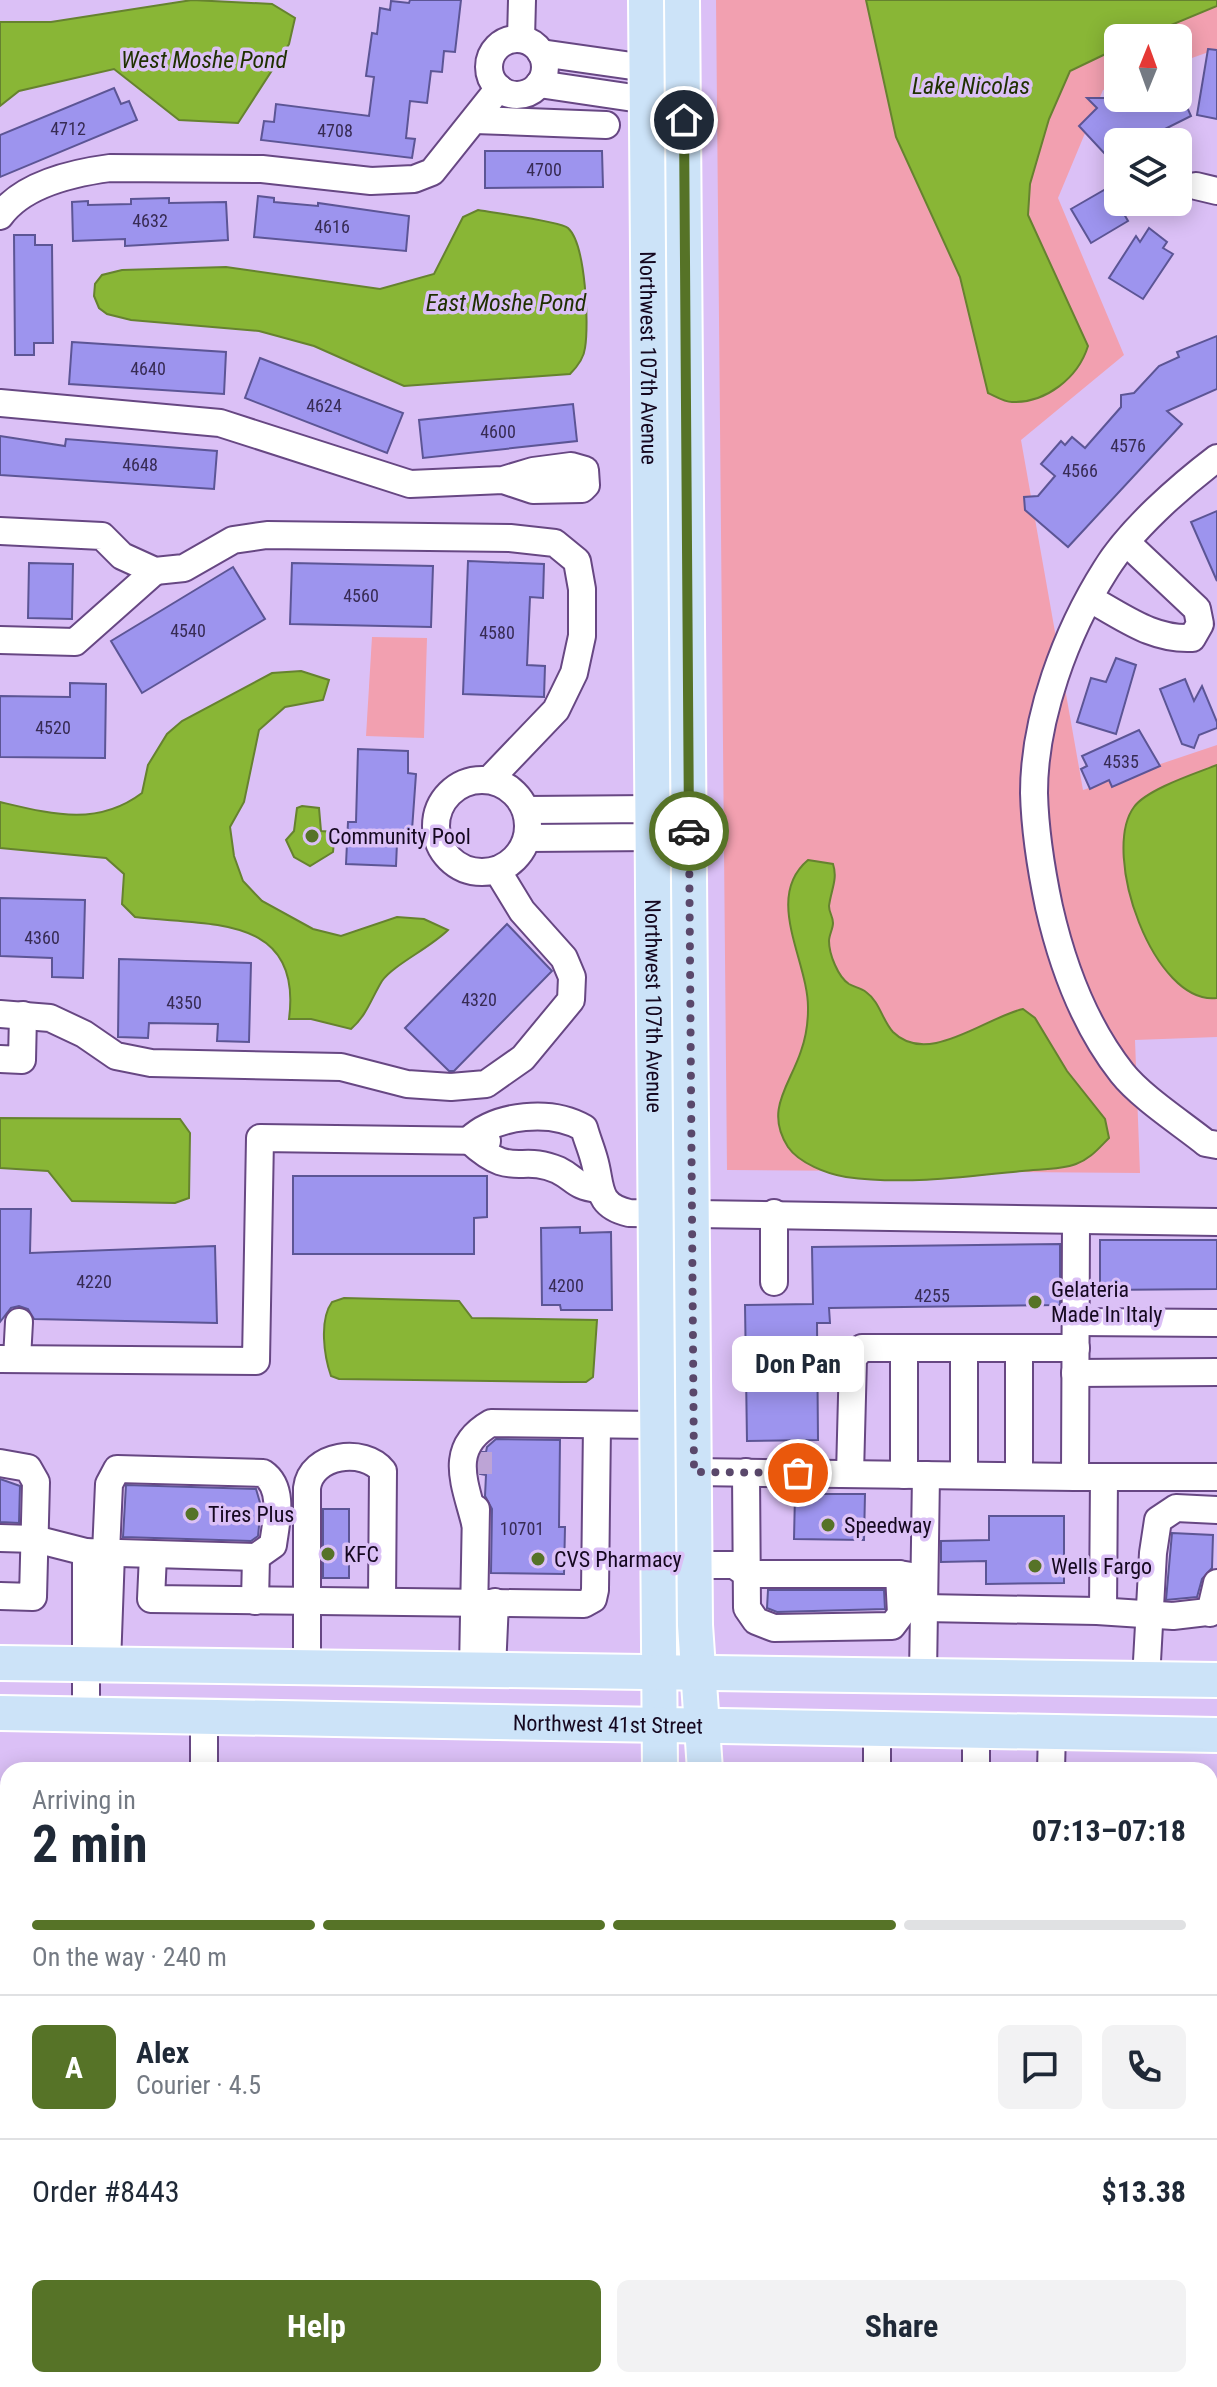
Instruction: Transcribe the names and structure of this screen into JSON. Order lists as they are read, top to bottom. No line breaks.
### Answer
{"streets":{"main road":["Northwest 107th Avenue","Northwest 41st Street"]},"crossings":[["Northwest 107th Avenue","Northwest 41st Street"]],"water":["West Moshe Pond","Lake Nicolas","East Moshe Pond"],"places":["Community Pool","Gelateria Made In Italy","Don Pan","Tires Plus","Speedway","KFC","CVS Pharmacy","Wells Fargo"],"house_numbers":["4712","4708","4700","4632","4616","4640","4624","4600","4576","4648","4566","4560","4540","4580","4520","4535","4360","4320","4350","4220","4200","4255","10701"],"north":"top","page":{"bubble":"Don Pan","heading":["2 min","Arriving in","07:13–07:18"],"panel":["Alex","Courier · 4.5","Order #8443","$13.38"],"bar":"On the way · 240 m","round":"A","buttons":["Help","Share"]}}
